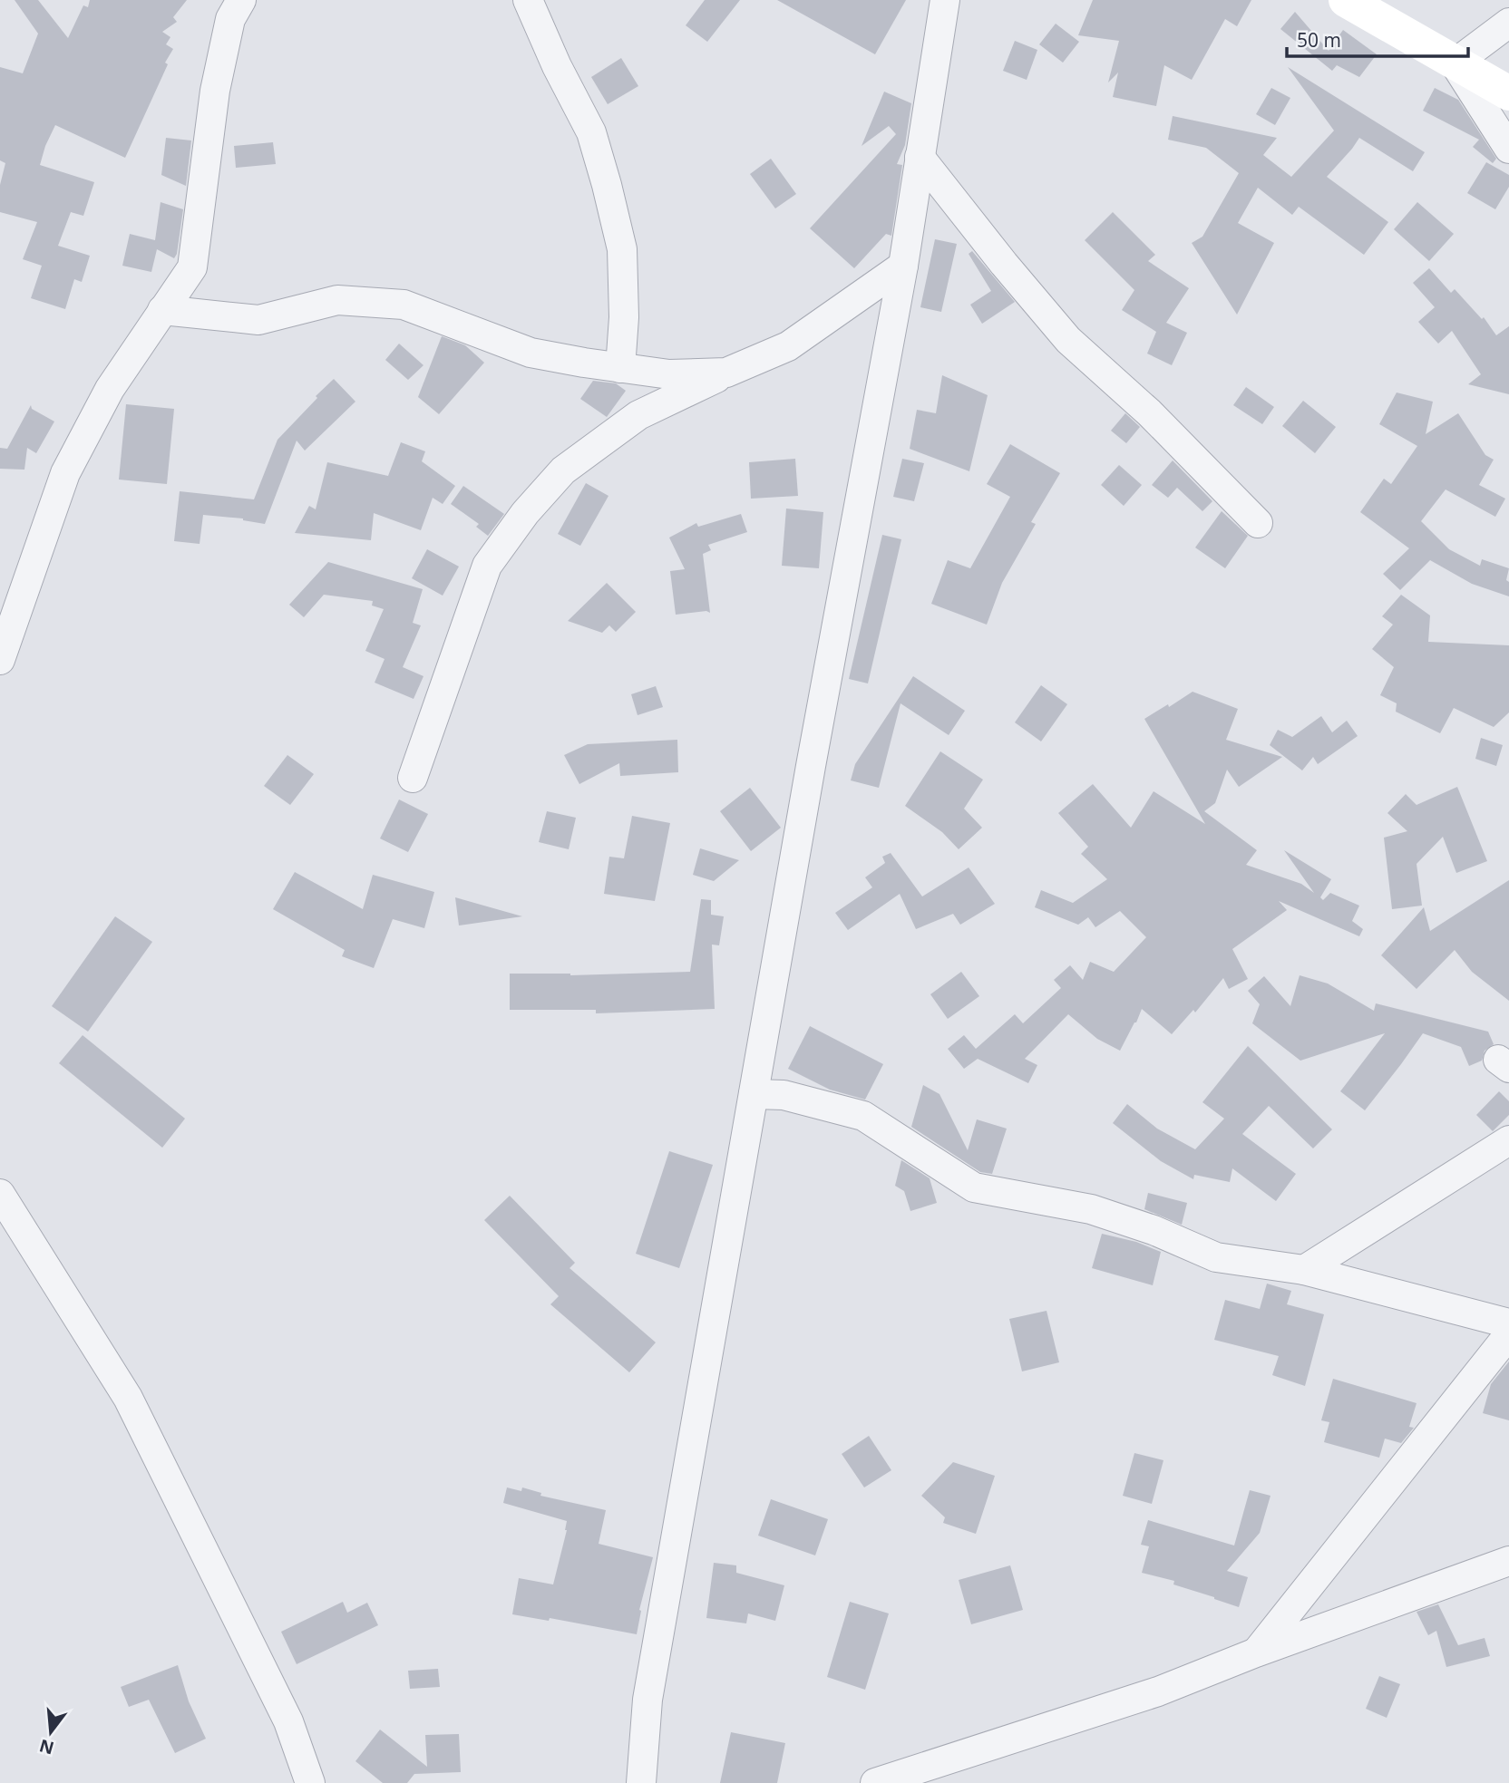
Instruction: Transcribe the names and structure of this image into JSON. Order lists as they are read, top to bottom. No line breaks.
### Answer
{"scale_bar":"50 m","north":"bottom"}
